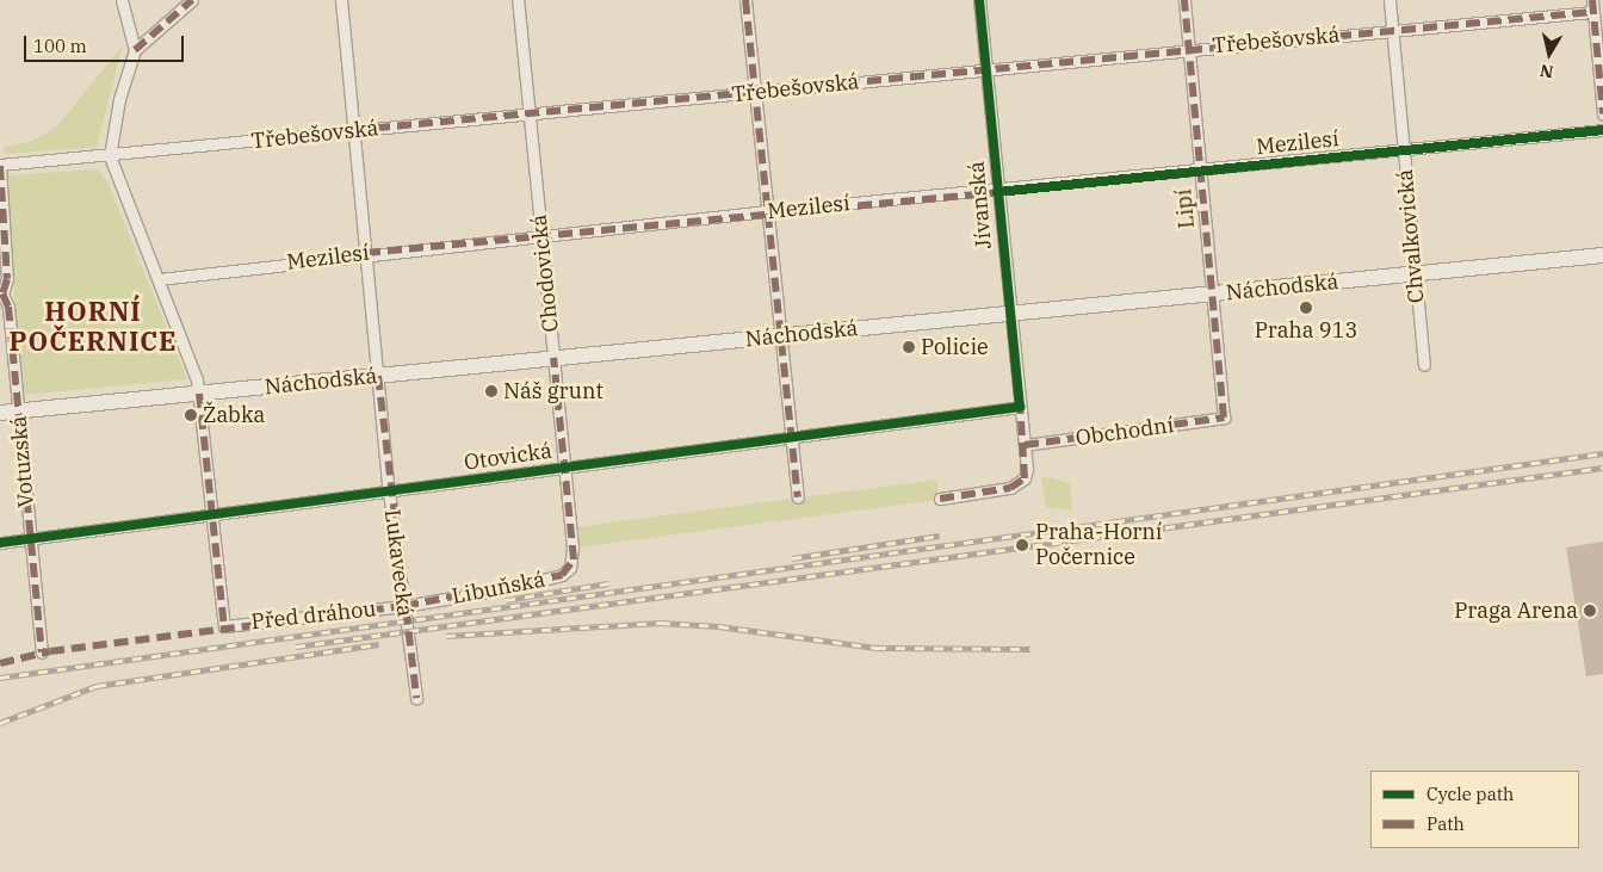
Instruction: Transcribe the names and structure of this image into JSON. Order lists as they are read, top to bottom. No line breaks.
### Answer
{"streets":{"main road":["Náchodská"],"street":["Třebešovská","Mezilesí","Jívanská","Lipí","Chvalkovická","Chodovická","Obchodní","Otovická","Votuzská","Lukavecká","Libuňská","Před dráhou"]},"crossings":[["Třebešovská","Jívanská"],["Třebešovská","Lipí"],["Třebešovská","Chvalkovická"],["Třebešovská","Chodovická"],["Třebešovská","Votuzská"],["Třebešovská","Lukavecká"],["Mezilesí","Jívanská"],["Mezilesí","Lipí"],["Mezilesí","Chvalkovická"],["Mezilesí","Chodovická"],["Mezilesí","Lukavecká"],["Jívanská","Náchodská"],["Jívanská","Obchodní"],["Jívanská","Otovická"],["Lipí","Náchodská"],["Lipí","Obchodní"],["Chvalkovická","Náchodská"],["Chodovická","Náchodská"],["Chodovická","Otovická"],["Chodovická","Libuňská"],["Náchodská","Votuzská"],["Náchodská","Lukavecká"],["Otovická","Votuzská"],["Otovická","Lukavecká"],["Otovická","Před dráhou"],["Lukavecká","Libuňská"],["Lukavecká","Před dráhou"],["Libuňská","Před dráhou"]],"districts":["HORNÍ POČERNICE"],"places":["Praha 913","Policie","Náš grunt","Žabka","Praha-Horní Počernice","Praga Arena"],"legend":["Cycle path","Path"],"scale_bar":"100 m","north":"bottom"}
